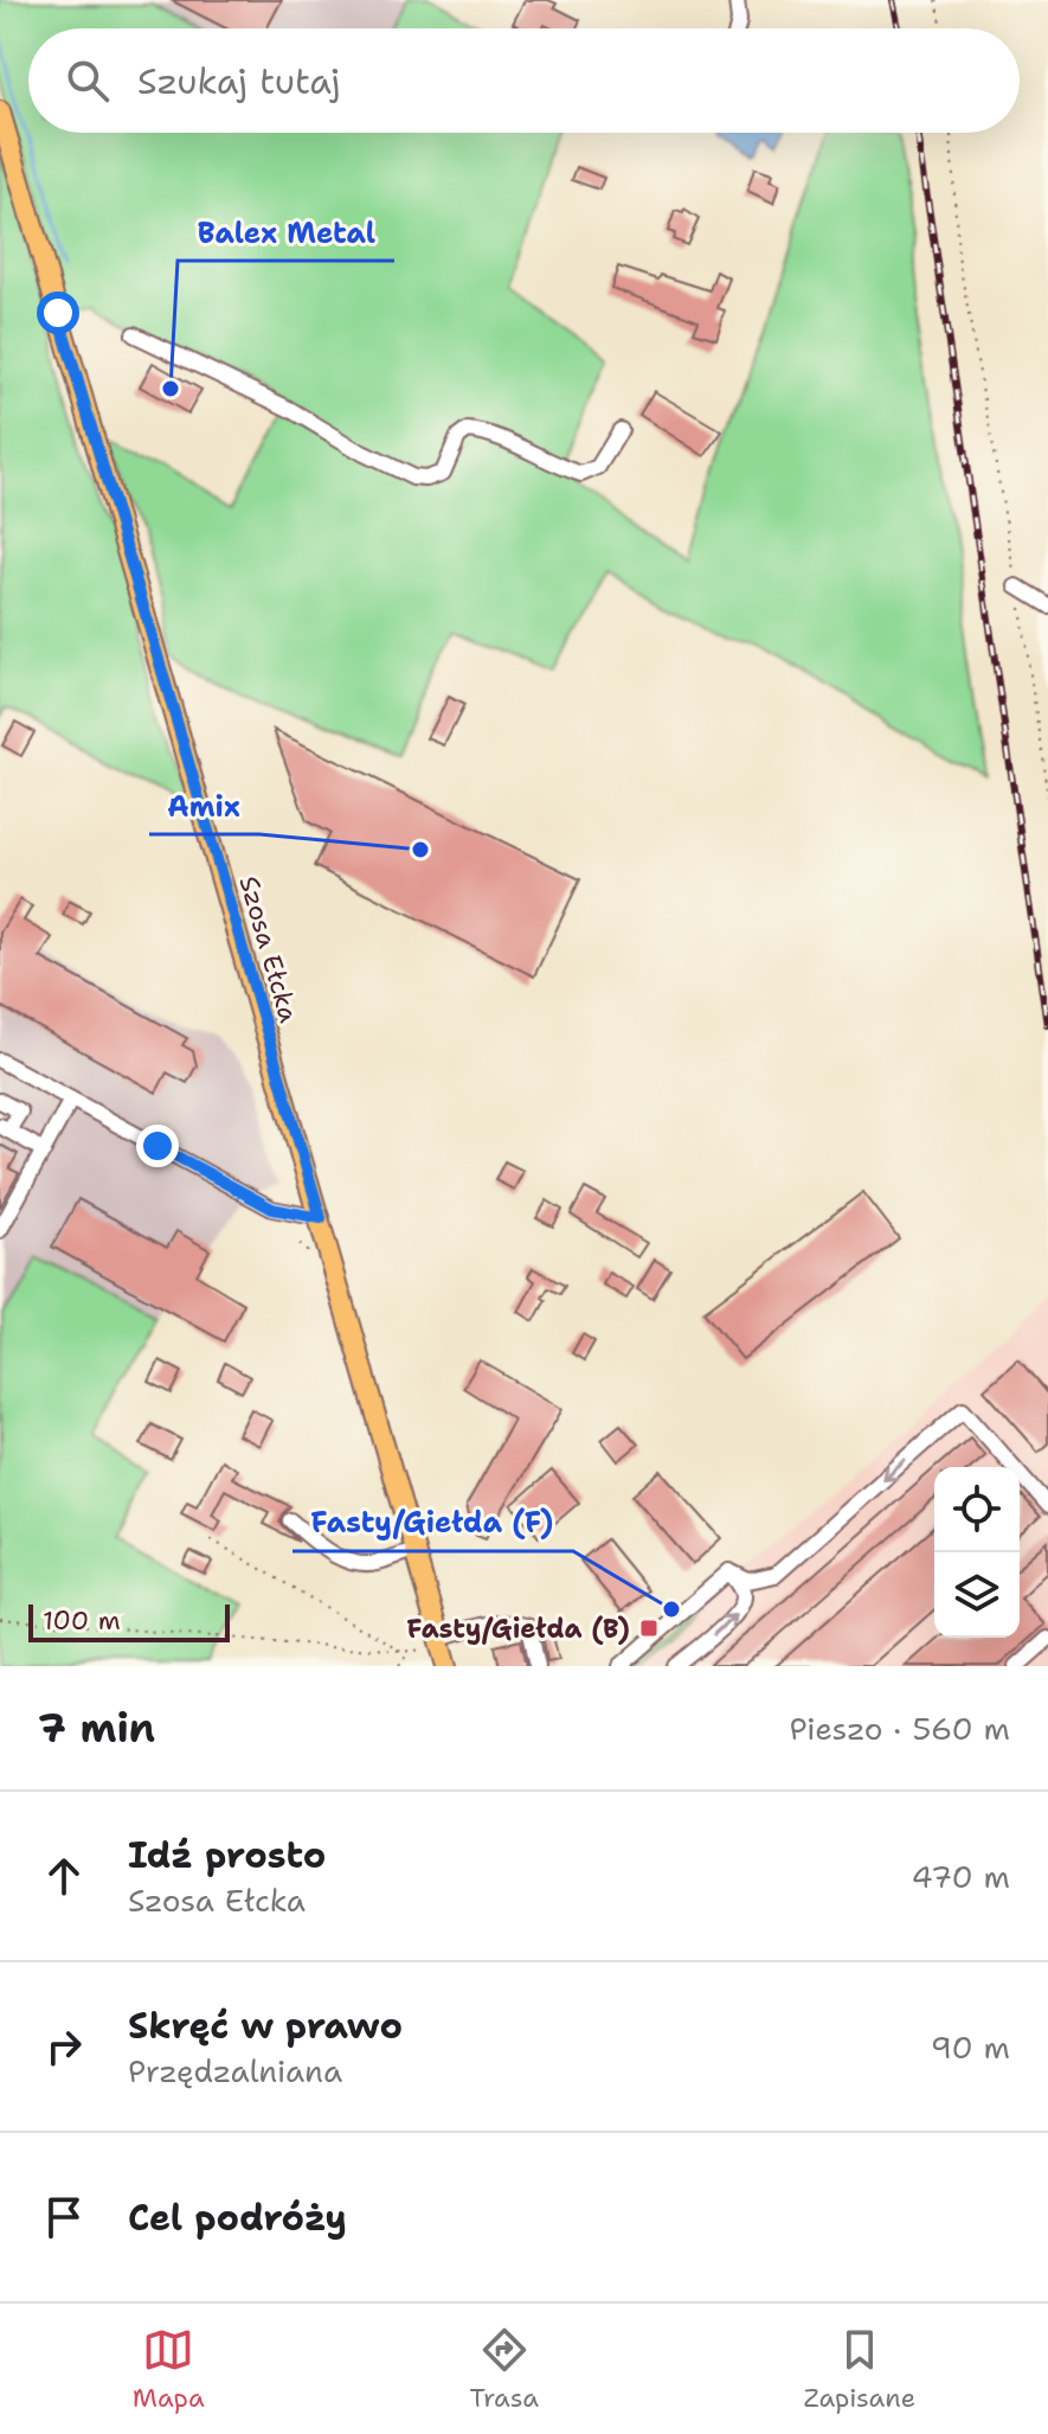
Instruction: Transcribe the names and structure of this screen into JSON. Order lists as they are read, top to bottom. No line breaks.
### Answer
{"streets":{"main road":["Szosa Ełcka"]},"places":{"other":["Balex Metal","Amix","Fasty/Giełda (F)"],"transit":["Fasty/Giełda (B)"]},"scale_bar":"100 m","page":{"search":"Szukaj tutaj","scale":"100 m","heading":["7 min","Pieszo · 560 m"],"list":[["Idź prosto","Szosa Ełcka","470 m"],["Skręć w prawo","Przędzalniana","90 m"],"Cel podróży"],"nav":["Mapa","Trasa","Zapisane"]}}
